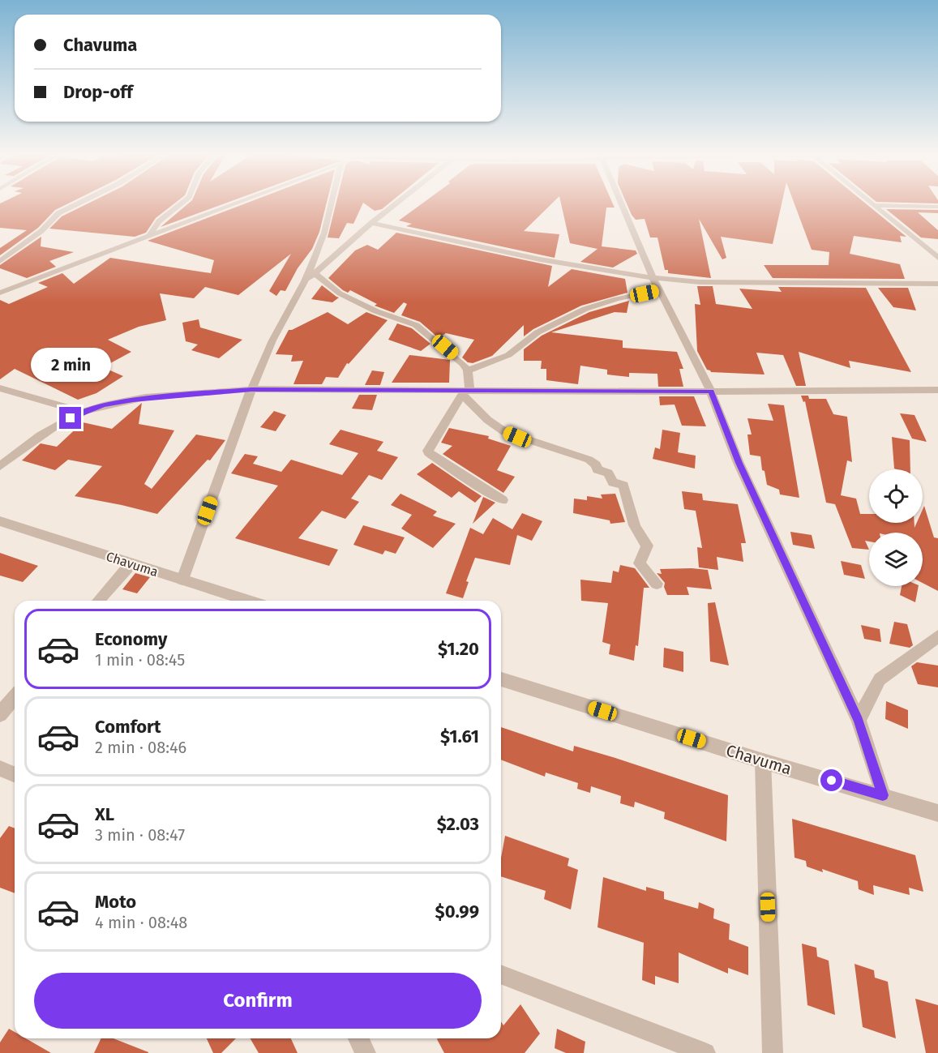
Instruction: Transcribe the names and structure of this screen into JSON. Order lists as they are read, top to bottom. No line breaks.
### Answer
{"streets":{"street":["Chavuma"]},"page":{"banner":["Chavuma","Drop-off"],"bubble":"2 min","list":[{"name":"Economy","note":"1 min · 08:45","value":"$1.20"},{"name":"Comfort","note":"2 min · 08:46","value":"$1.61"},{"name":"XL","note":"3 min · 08:47","value":"$2.03"},{"name":"Moto","note":"4 min · 08:48","value":"$0.99"}],"buttons":"Confirm"}}
